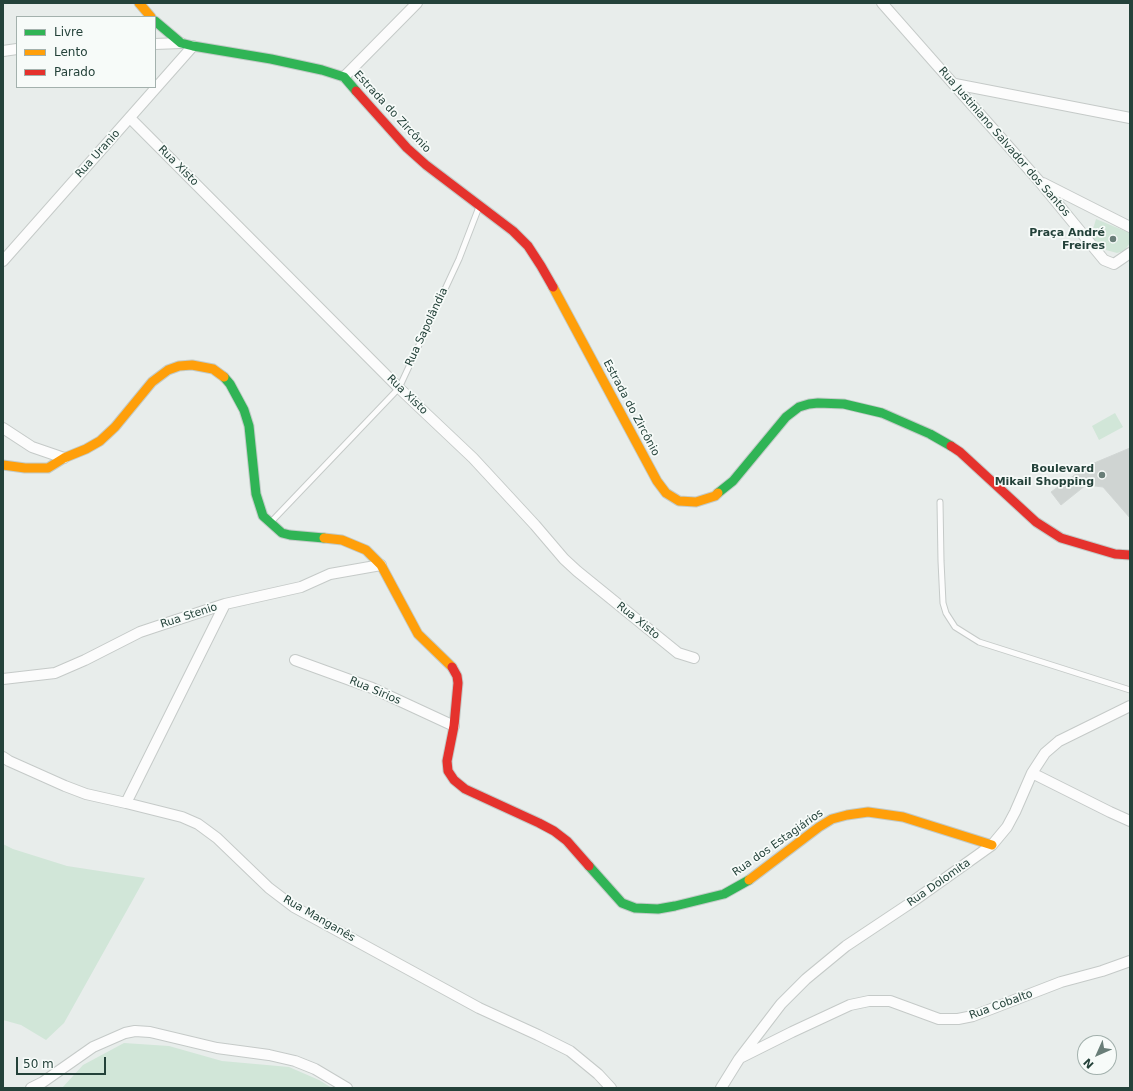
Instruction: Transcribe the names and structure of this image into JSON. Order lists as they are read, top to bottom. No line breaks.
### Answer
{"streets":{"street":["Estrada do Zircônio","Rua Justiniano Salvador dos Santos","Rua Uranio","Rua Xisto","Rua Stenio","Rua Sirios","Rua dos Estagiários","Rua Dolomita","Rua Manganês","Rua Cobalto"],"lane":["Rua Sapolândia"]},"crossings":[["Estrada do Zircônio","Rua Uranio"],["Estrada do Zircônio","Rua Sapolândia"],["Rua Uranio","Rua Xisto"],["Rua Xisto","Rua Sapolândia"],["Rua Sapolândia","Rua dos Estagiários"],["Rua Stenio","Rua dos Estagiários"],["Rua Sirios","Rua dos Estagiários"],["Rua dos Estagiários","Rua Dolomita"],["Rua Dolomita","Rua Cobalto"]],"places":["Praça André Freires","Boulevard Mikail Shopping"],"legend":["Livre","Lento","Parado"],"scale_bar":"50 m","north":"bottom left"}
